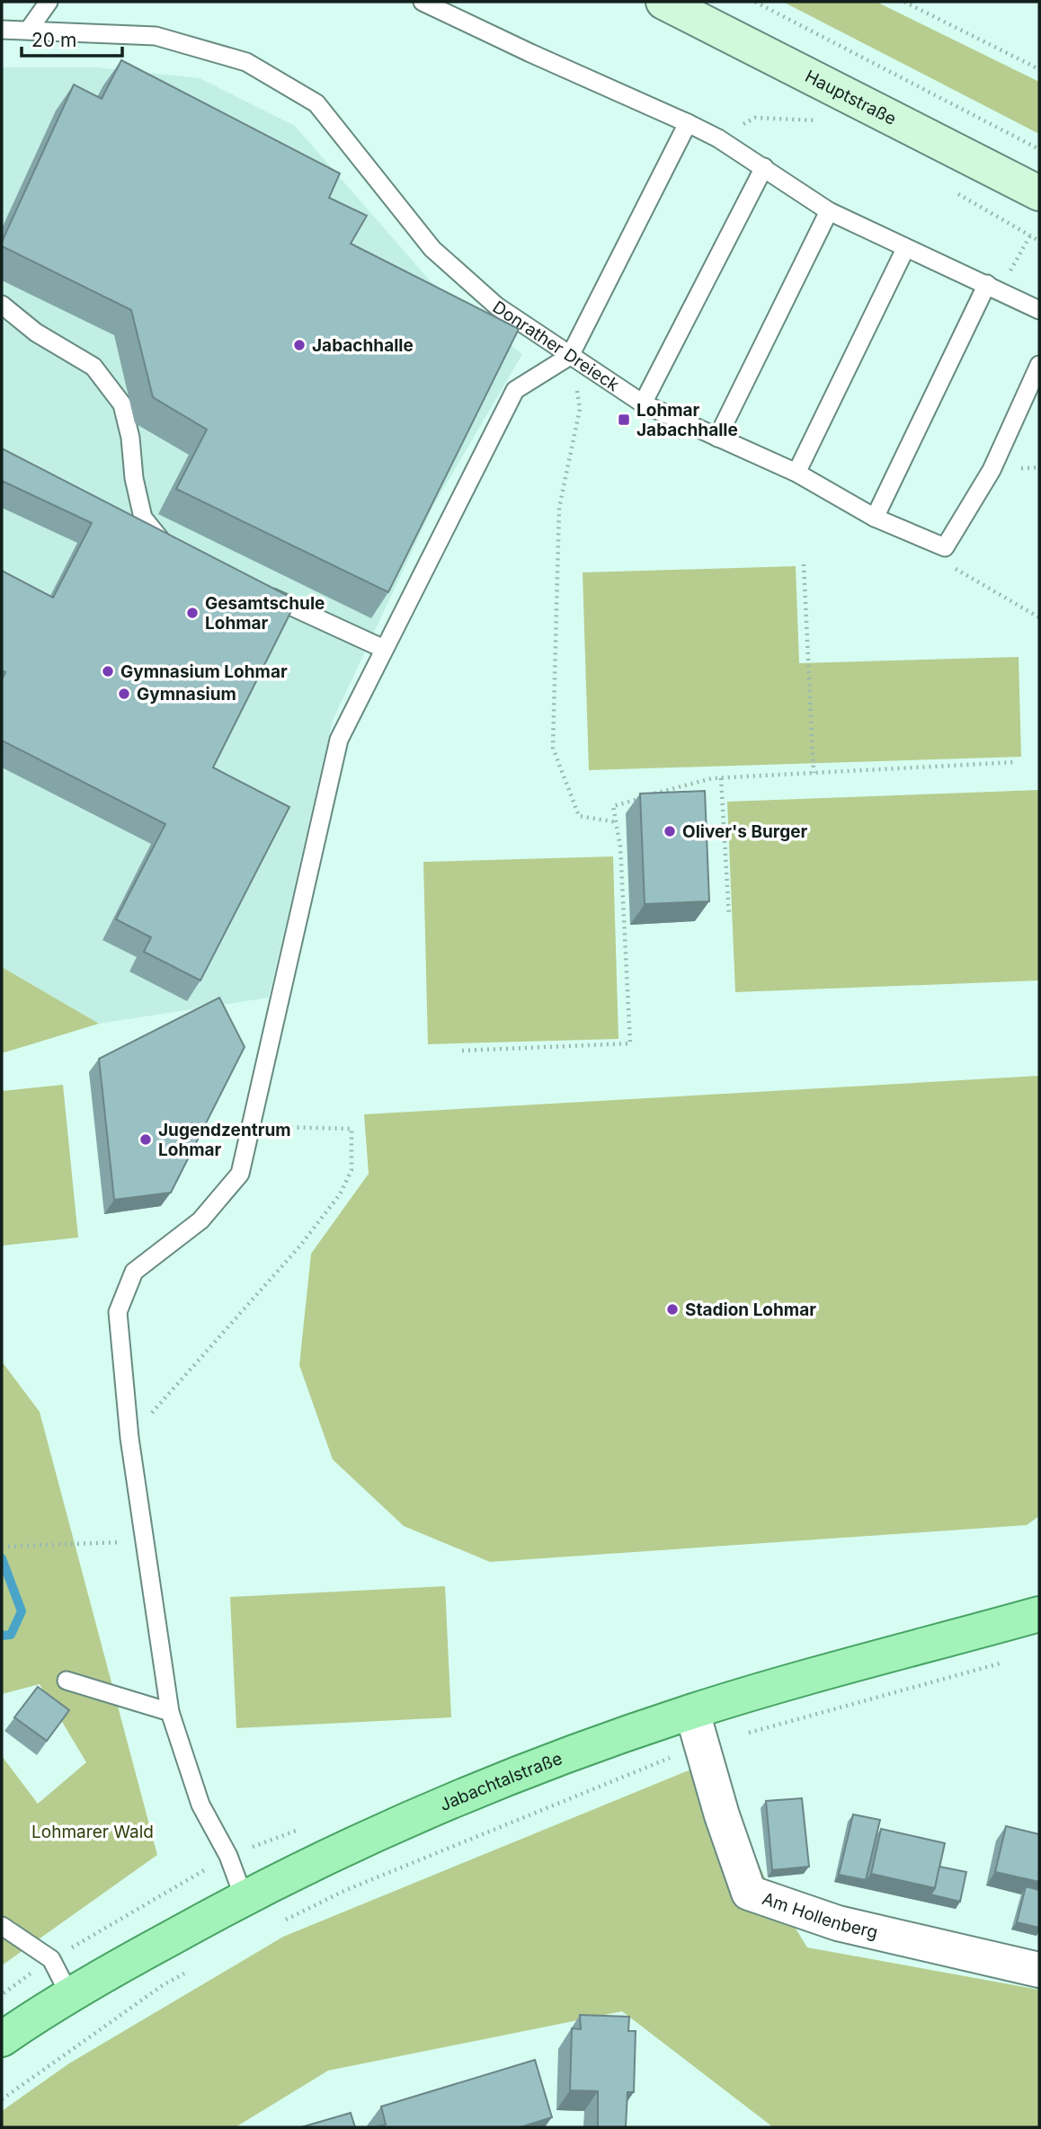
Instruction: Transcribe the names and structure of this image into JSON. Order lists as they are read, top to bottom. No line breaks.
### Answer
{"streets":{"main road":["Hauptstraße","Jabachtalstraße"],"street":["Am Hollenberg"],"lane":["Donrather Dreieck"]},"crossings":[["Jabachtalstraße","Am Hollenberg"]],"parks":["Lohmarer Wald"],"places":{"other":["Jabachhalle","Gesamtschule Lohmar","Gymnasium Lohmar","Gymnasium","Oliver's Burger","Jugendzentrum Lohmar","Stadion Lohmar"],"transit":["Lohmar Jabachhalle"]},"scale_bar":"20 m"}
